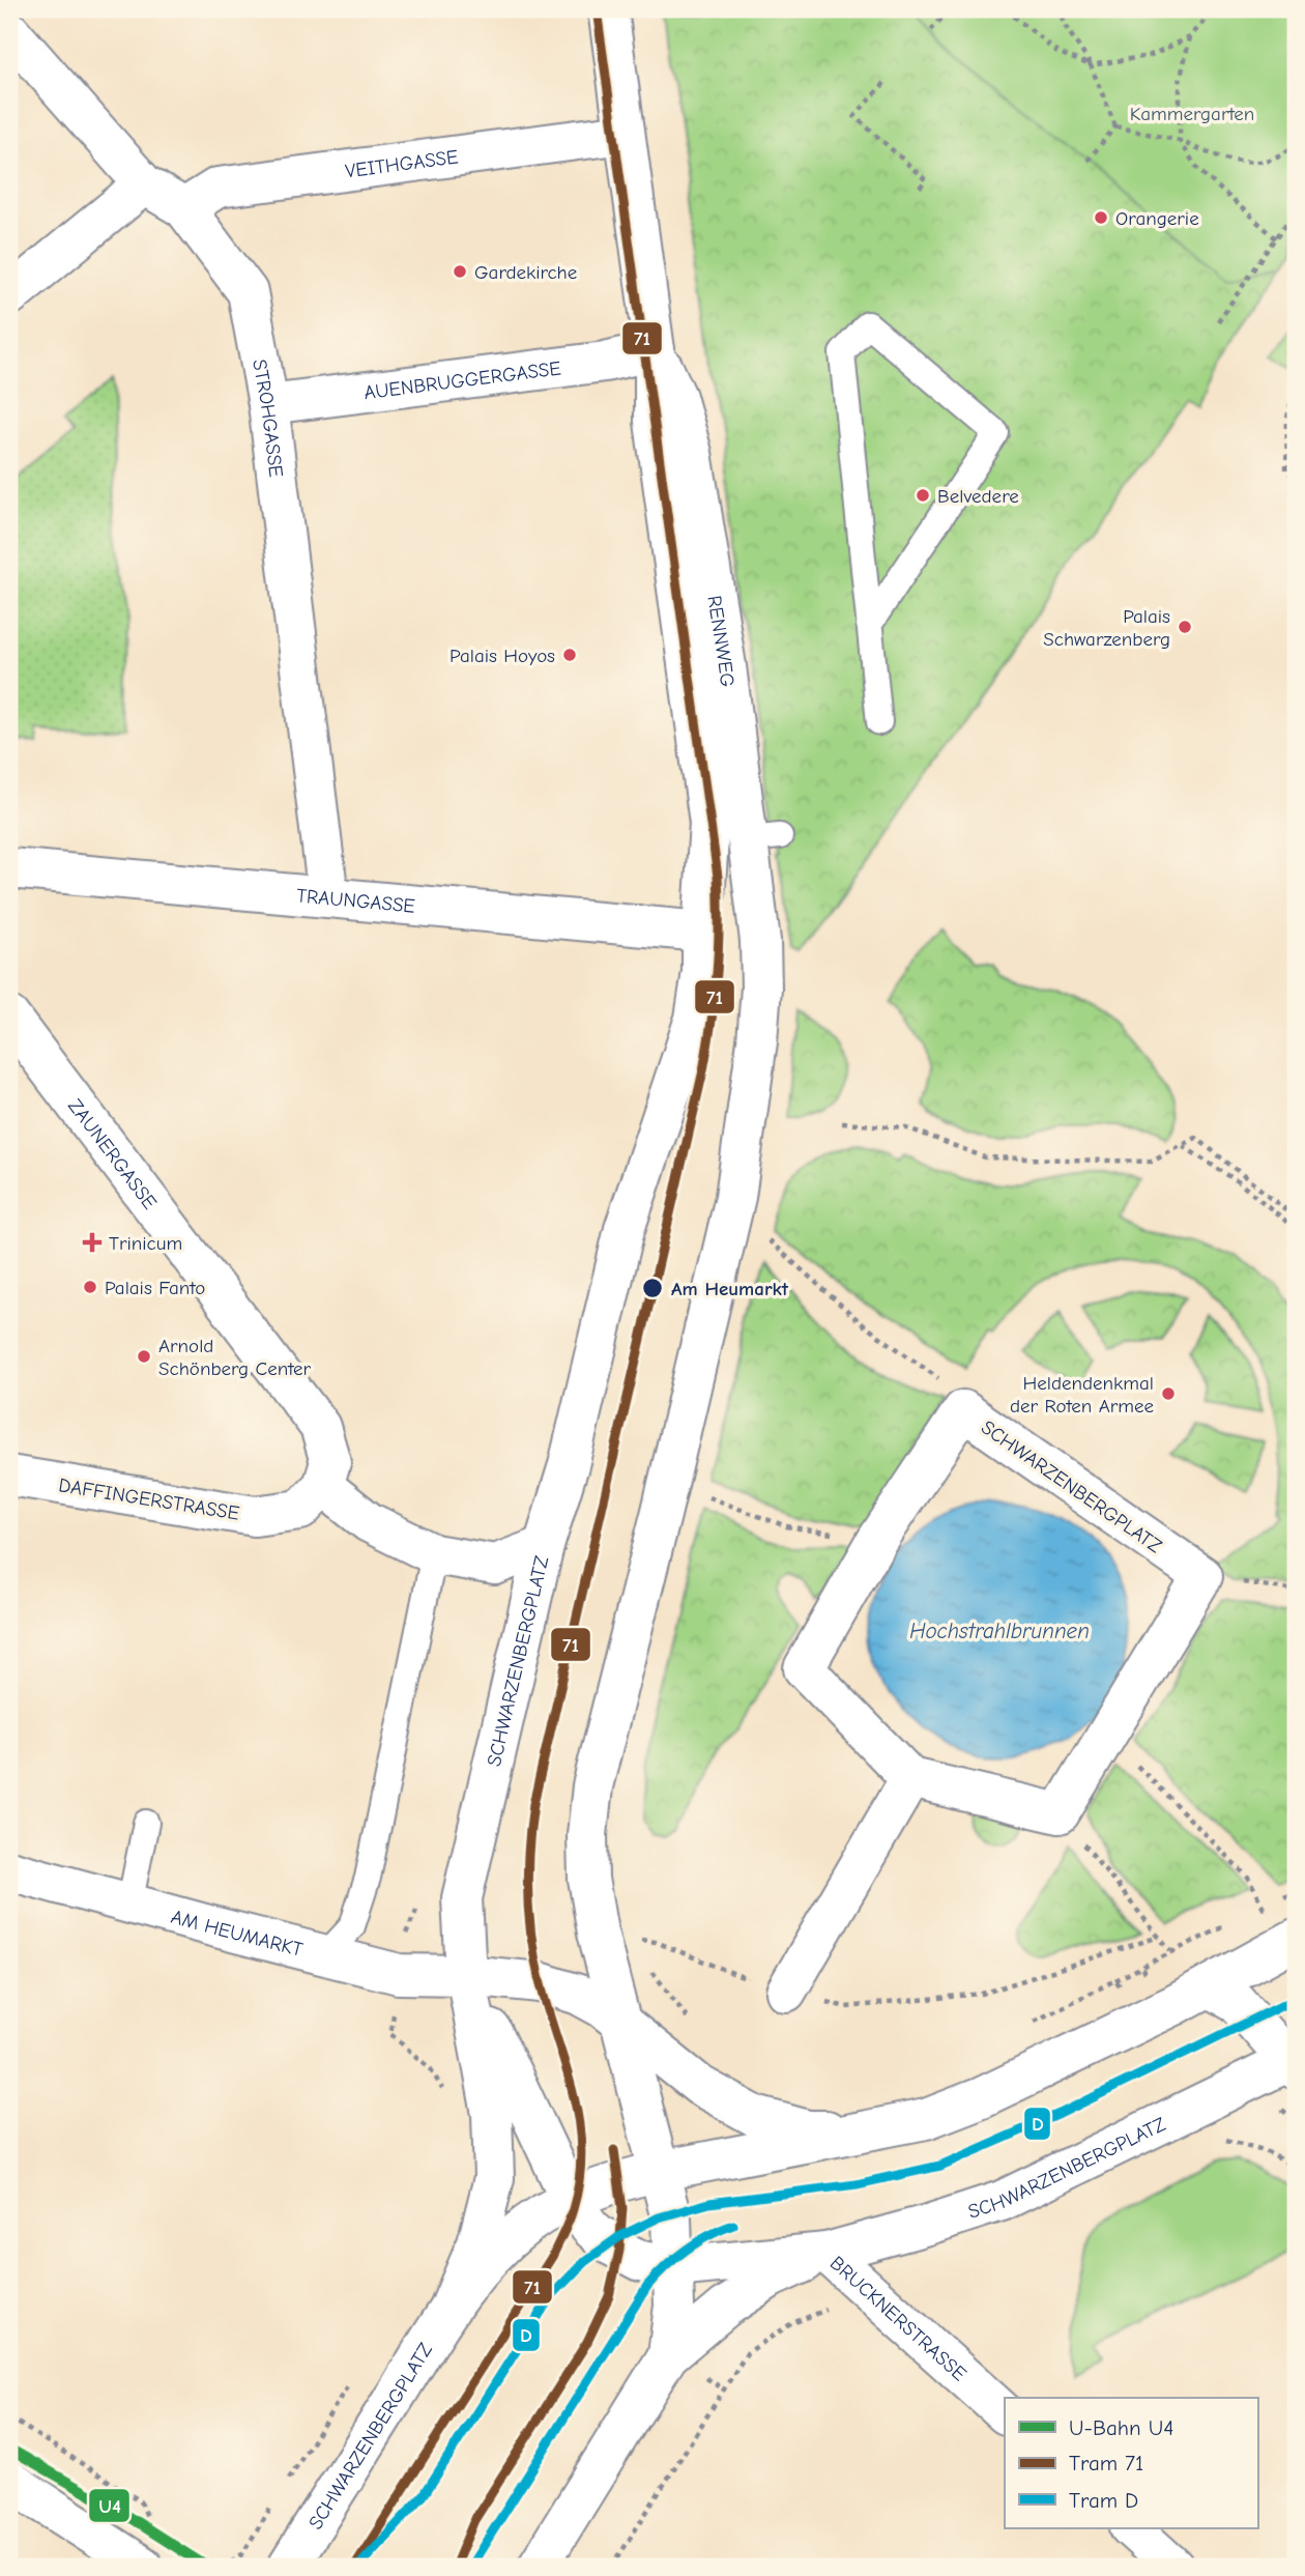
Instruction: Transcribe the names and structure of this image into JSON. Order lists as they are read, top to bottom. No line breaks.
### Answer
{"streets":{"street":["VEITHGASSE","AUENBRUGGERGASSE","STROHGASSE","RENNWEG","TRAUNGASSE","ZAUNERGASSE","SCHWARZENBERGPLATZ","DAFFINGERSTRASSE","AM HEUMARKT","BRUCKNERSTRASSE"]},"crossings":[["VEITHGASSE","STROHGASSE"],["VEITHGASSE","RENNWEG"],["AUENBRUGGERGASSE","STROHGASSE"],["AUENBRUGGERGASSE","RENNWEG"],["STROHGASSE","TRAUNGASSE"],["RENNWEG","TRAUNGASSE"],["RENNWEG","SCHWARZENBERGPLATZ"],["TRAUNGASSE","SCHWARZENBERGPLATZ"],["ZAUNERGASSE","DAFFINGERSTRASSE"],["SCHWARZENBERGPLATZ","AM HEUMARKT"],["SCHWARZENBERGPLATZ","BRUCKNERSTRASSE"]],"water":["Hochstrahlbrunnen"],"parks":["Kammergarten"],"places":{"other":["Orangerie","Gardekirche","Belvedere","Palais Schwarzenberg","Palais Hoyos","Palais Fanto","Am Heumarkt","Arnold Schönberg Center","Heldendenkmal der Roten Armee"],"health":["Trinicum"]},"lines":["tram line 71","tram line D","metro line U4"],"legend":["U-Bahn U4","Tram 71","Tram D"]}
